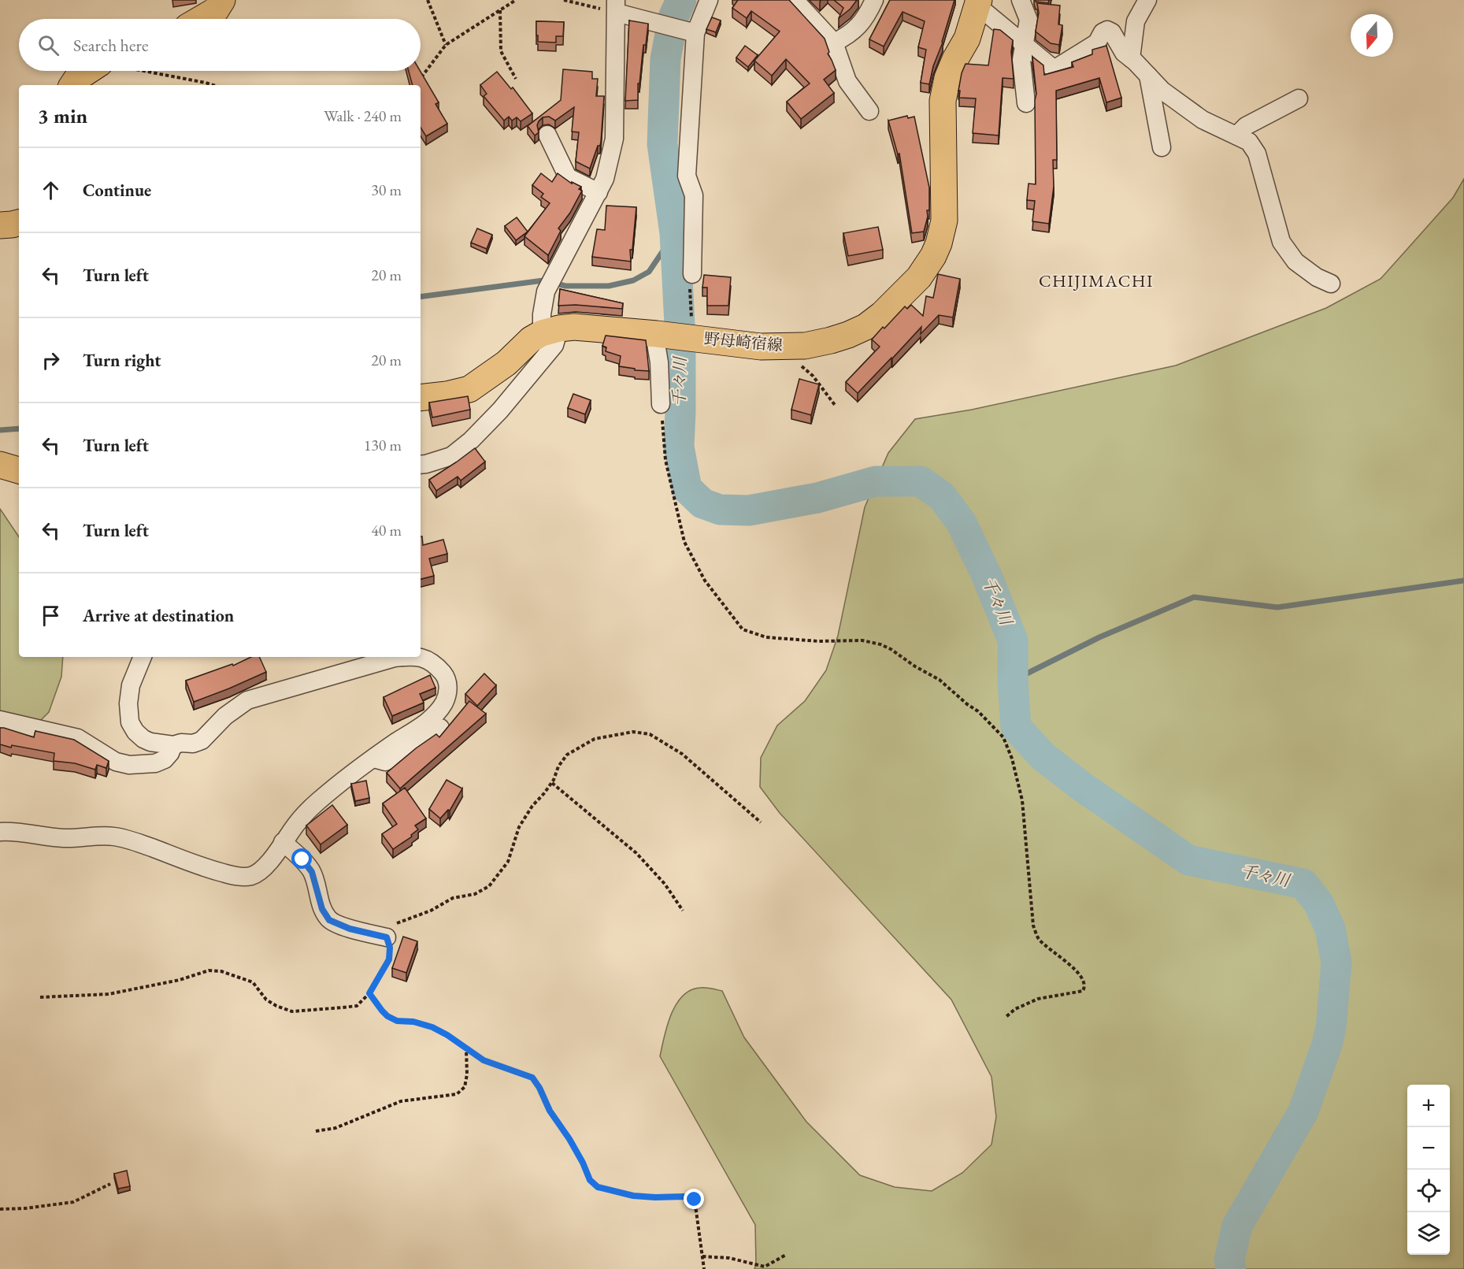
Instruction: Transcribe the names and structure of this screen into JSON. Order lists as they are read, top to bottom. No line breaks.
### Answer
{"streets":{"main road":["野母崎宿線"]},"districts":["CHIJIMACHI"],"water":["千々川"],"north":"bottom","page":{"search":"Search here","heading":["3 min","Walk · 240 m"],"list":[["Continue","30 m"],["Turn left","20 m"],["Turn right","20 m"],["Turn left","130 m"],["Turn left","40 m"],"Arrive at destination"],"map_buttons":["+","−"]}}
